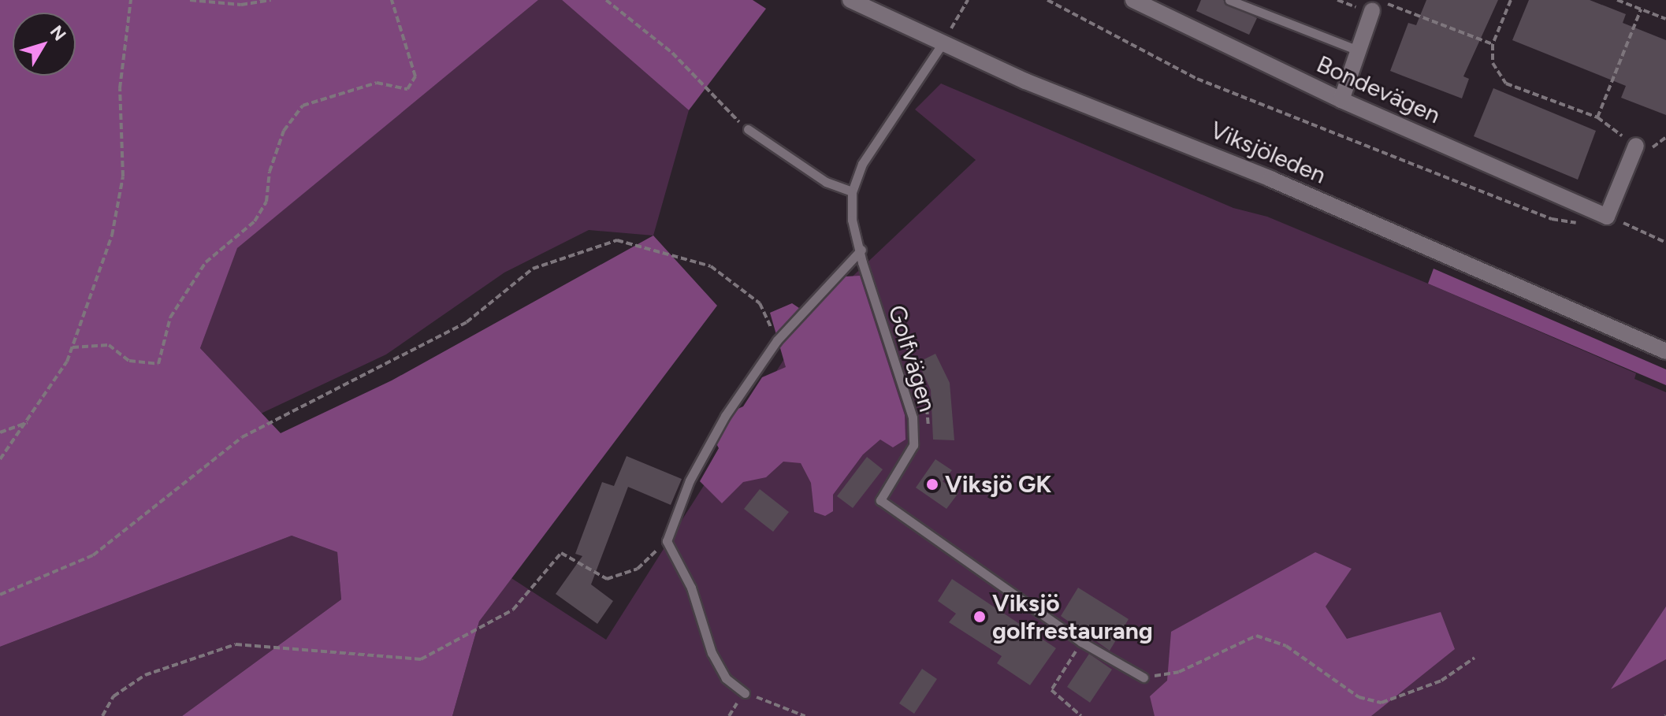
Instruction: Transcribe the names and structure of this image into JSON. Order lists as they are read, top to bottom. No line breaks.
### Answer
{"streets":{"main road":["Bondevägen","Viksjöleden"],"lane":["Golfvägen"]},"crossings":[["Viksjöleden","Golfvägen"]],"places":["Viksjö GK","Viksjö golfrestaurang"],"north":"top right"}
